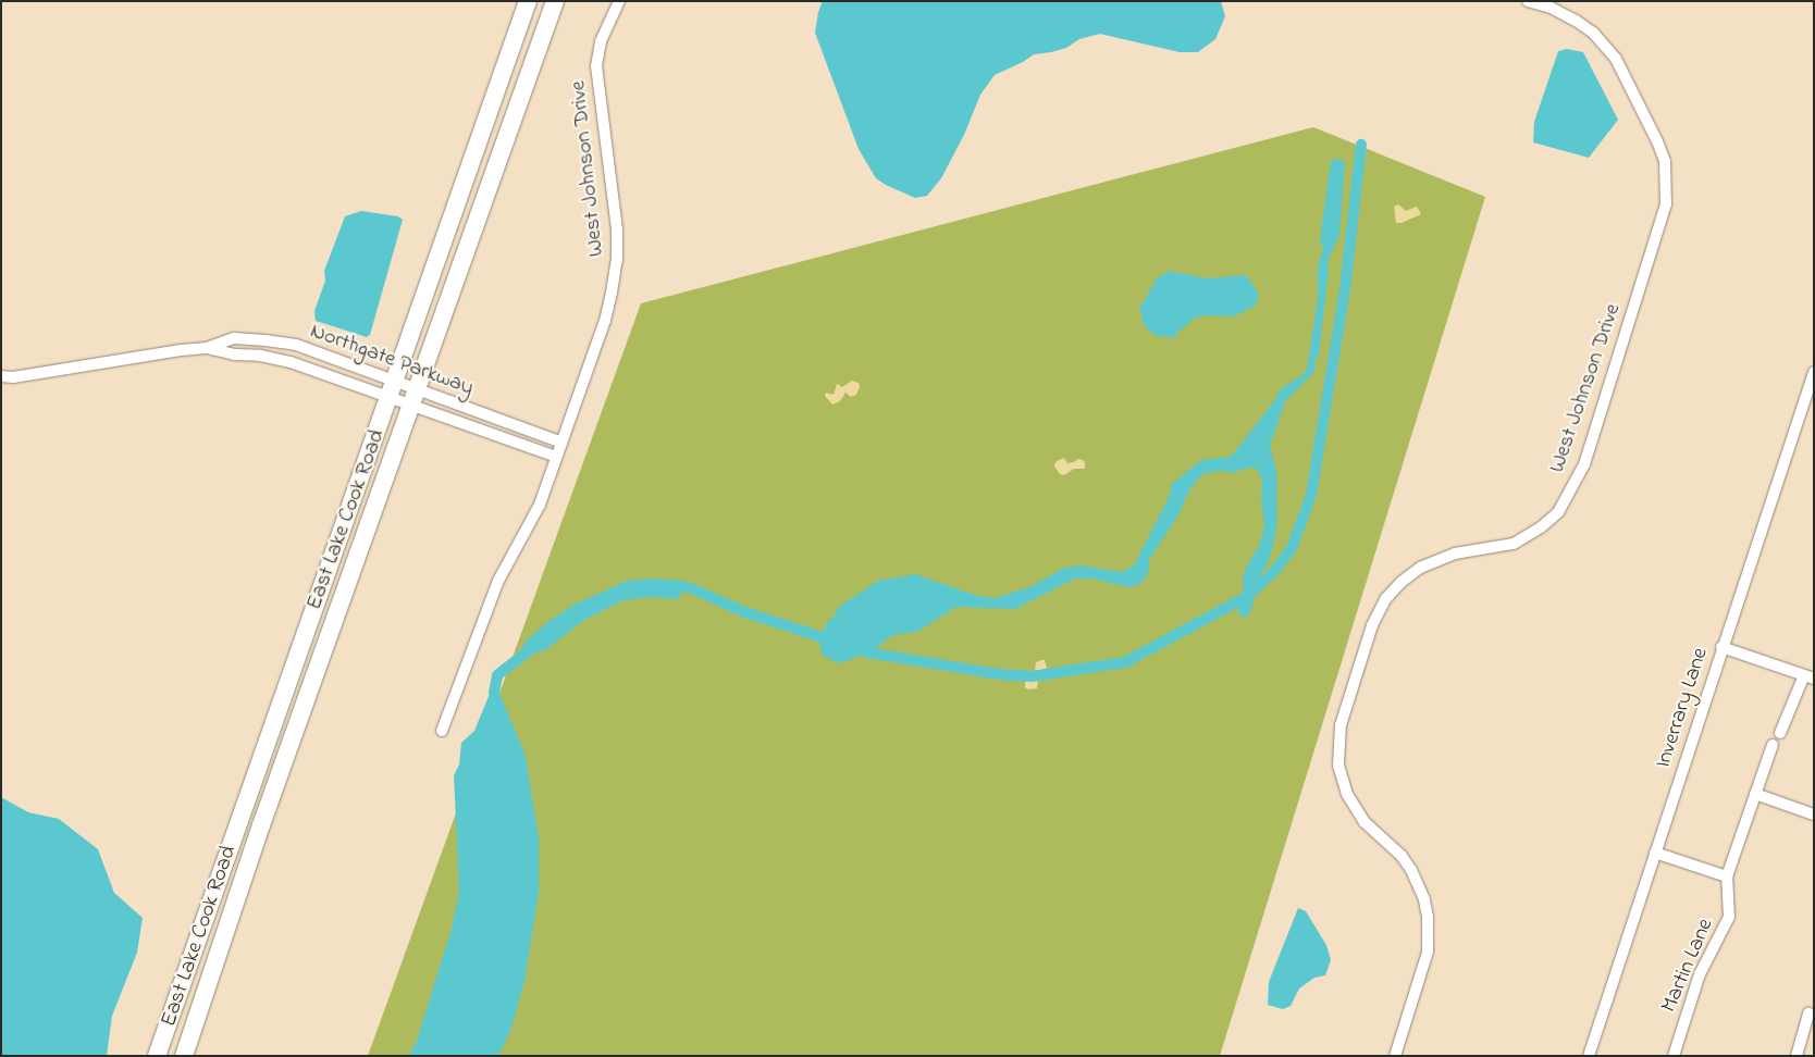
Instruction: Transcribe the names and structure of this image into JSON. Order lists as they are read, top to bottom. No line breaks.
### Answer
{"streets":{"main road":["East Lake Cook Road"],"street":["West Johnson Drive","Northgate Parkway","Inverrary Lane","Martin Lane"]},"crossings":[["West Johnson Drive","Northgate Parkway"],["Northgate Parkway","East Lake Cook Road"]]}
